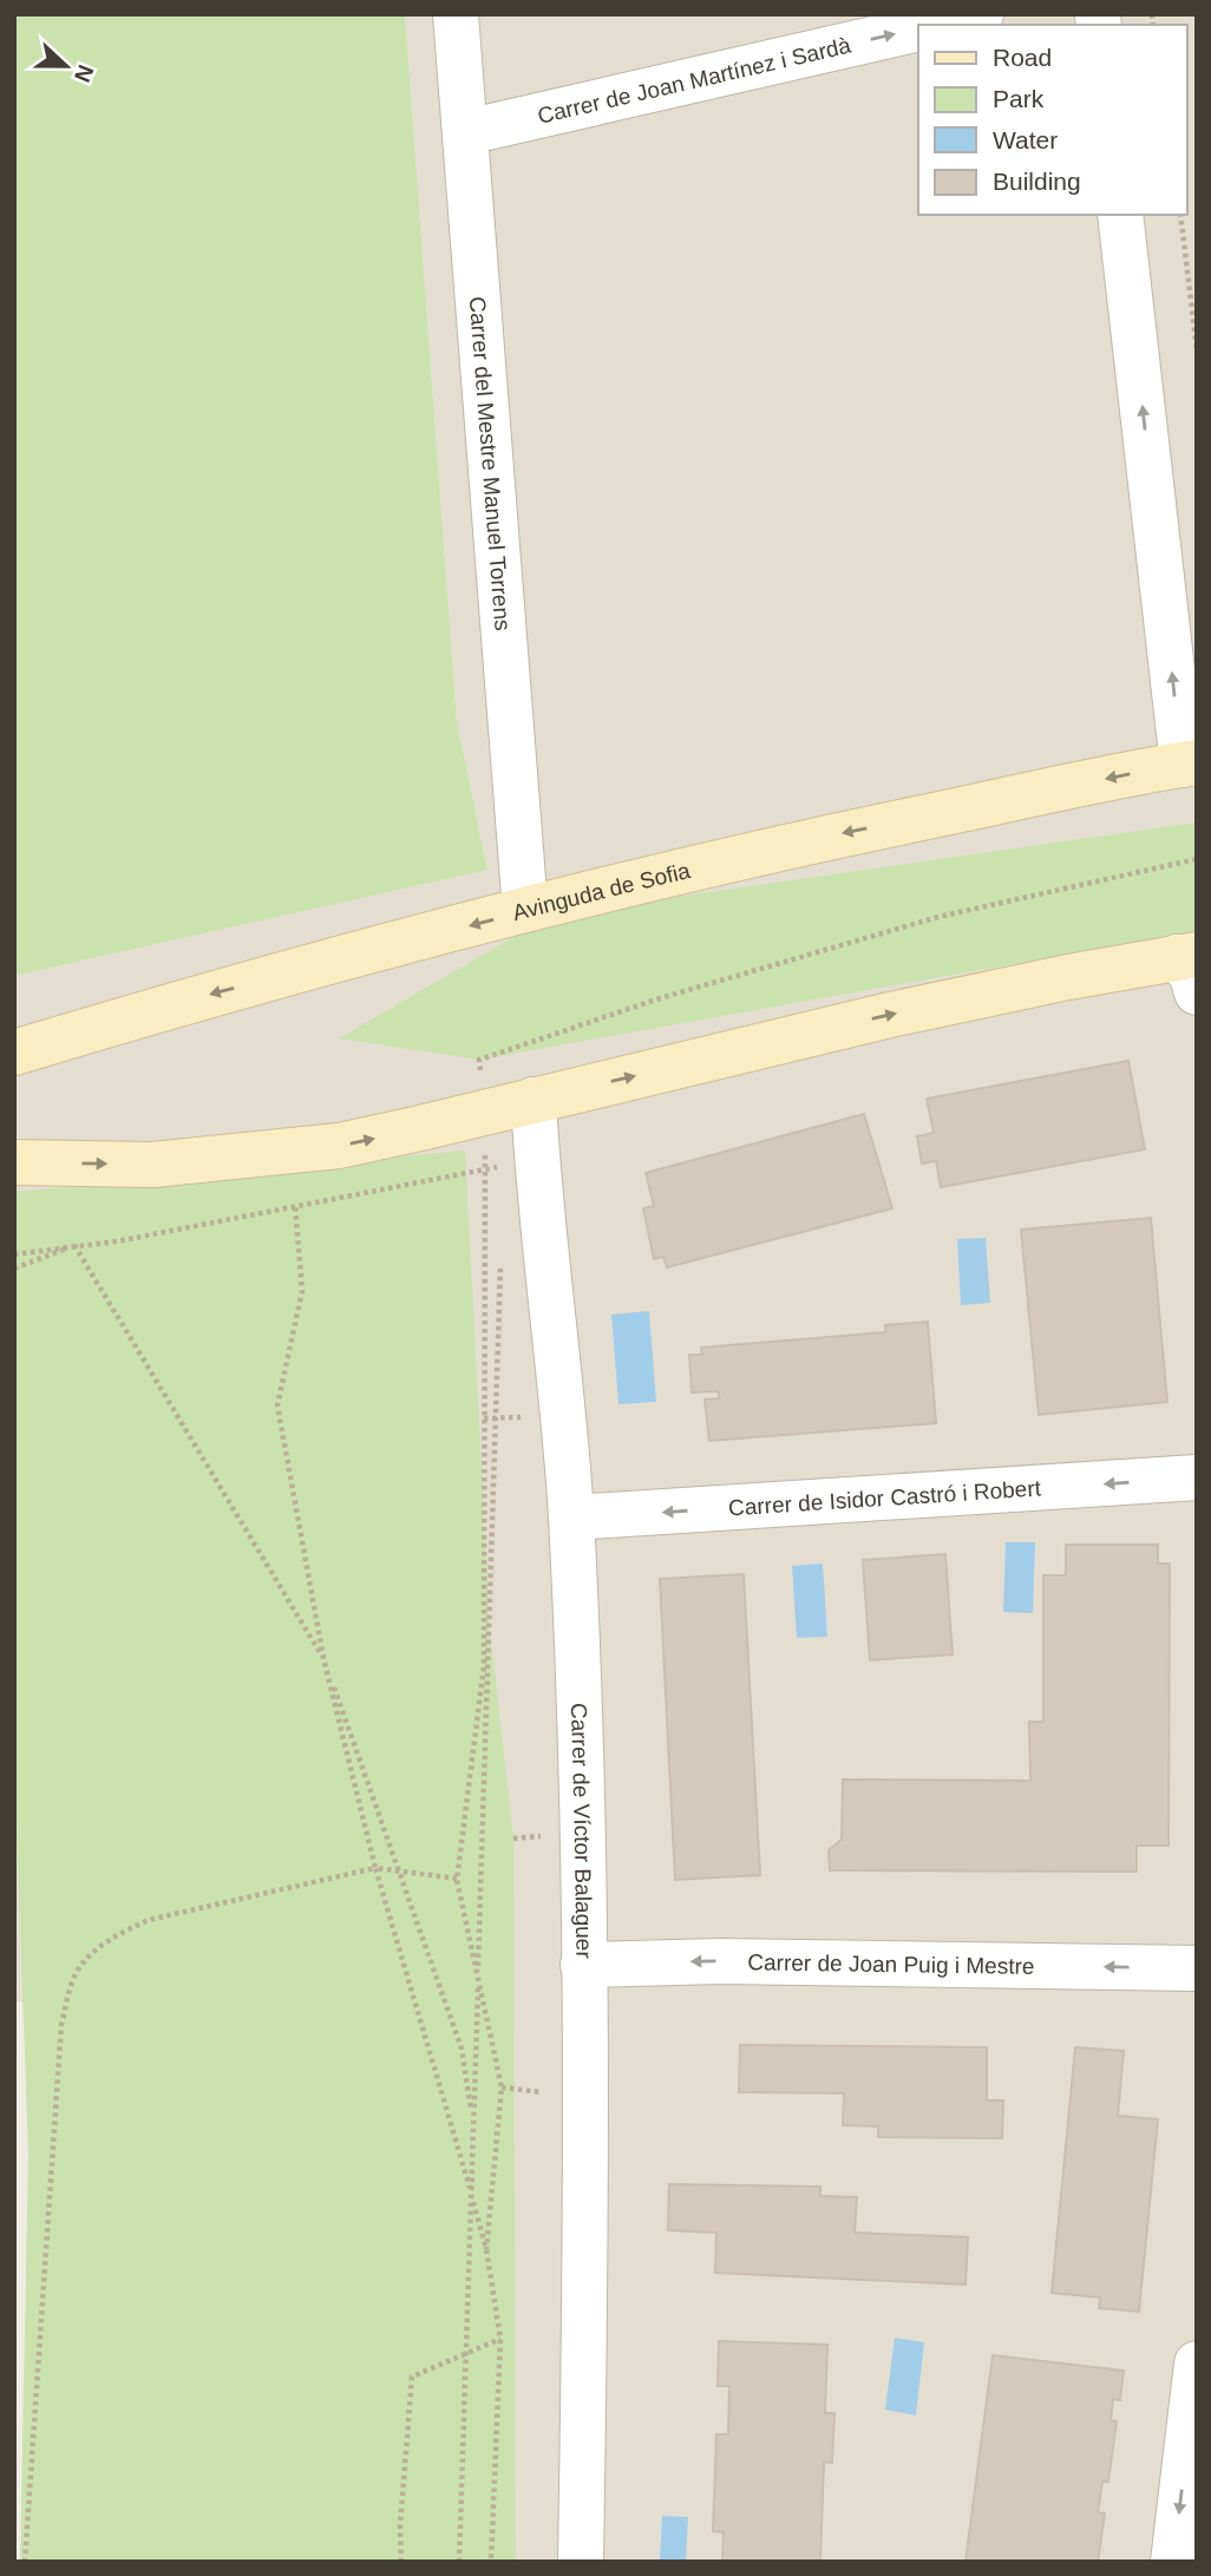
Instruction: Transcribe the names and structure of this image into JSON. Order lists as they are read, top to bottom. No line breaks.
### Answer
{"streets":{"street":["Carrer de Joan Martínez i Sardà","Carrer del Mestre Manuel Torrens","Avinguda de Sofia","Carrer de Isidor Castró i Robert","Carrer de Víctor Balaguer","Carrer de Joan Puig i Mestre"]},"crossings":[["Carrer de Joan Martínez i Sardà","Carrer del Mestre Manuel Torrens"],["Carrer del Mestre Manuel Torrens","Avinguda de Sofia"],["Carrer de Isidor Castró i Robert","Carrer de Víctor Balaguer"],["Carrer de Víctor Balaguer","Carrer de Joan Puig i Mestre"]],"one_way":["Carrer de Joan Martínez i Sardà","Carrer de Isidor Castró i Robert","Carrer de Joan Puig i Mestre"],"legend":["Road","Park","Water","Building"],"north":"right"}
